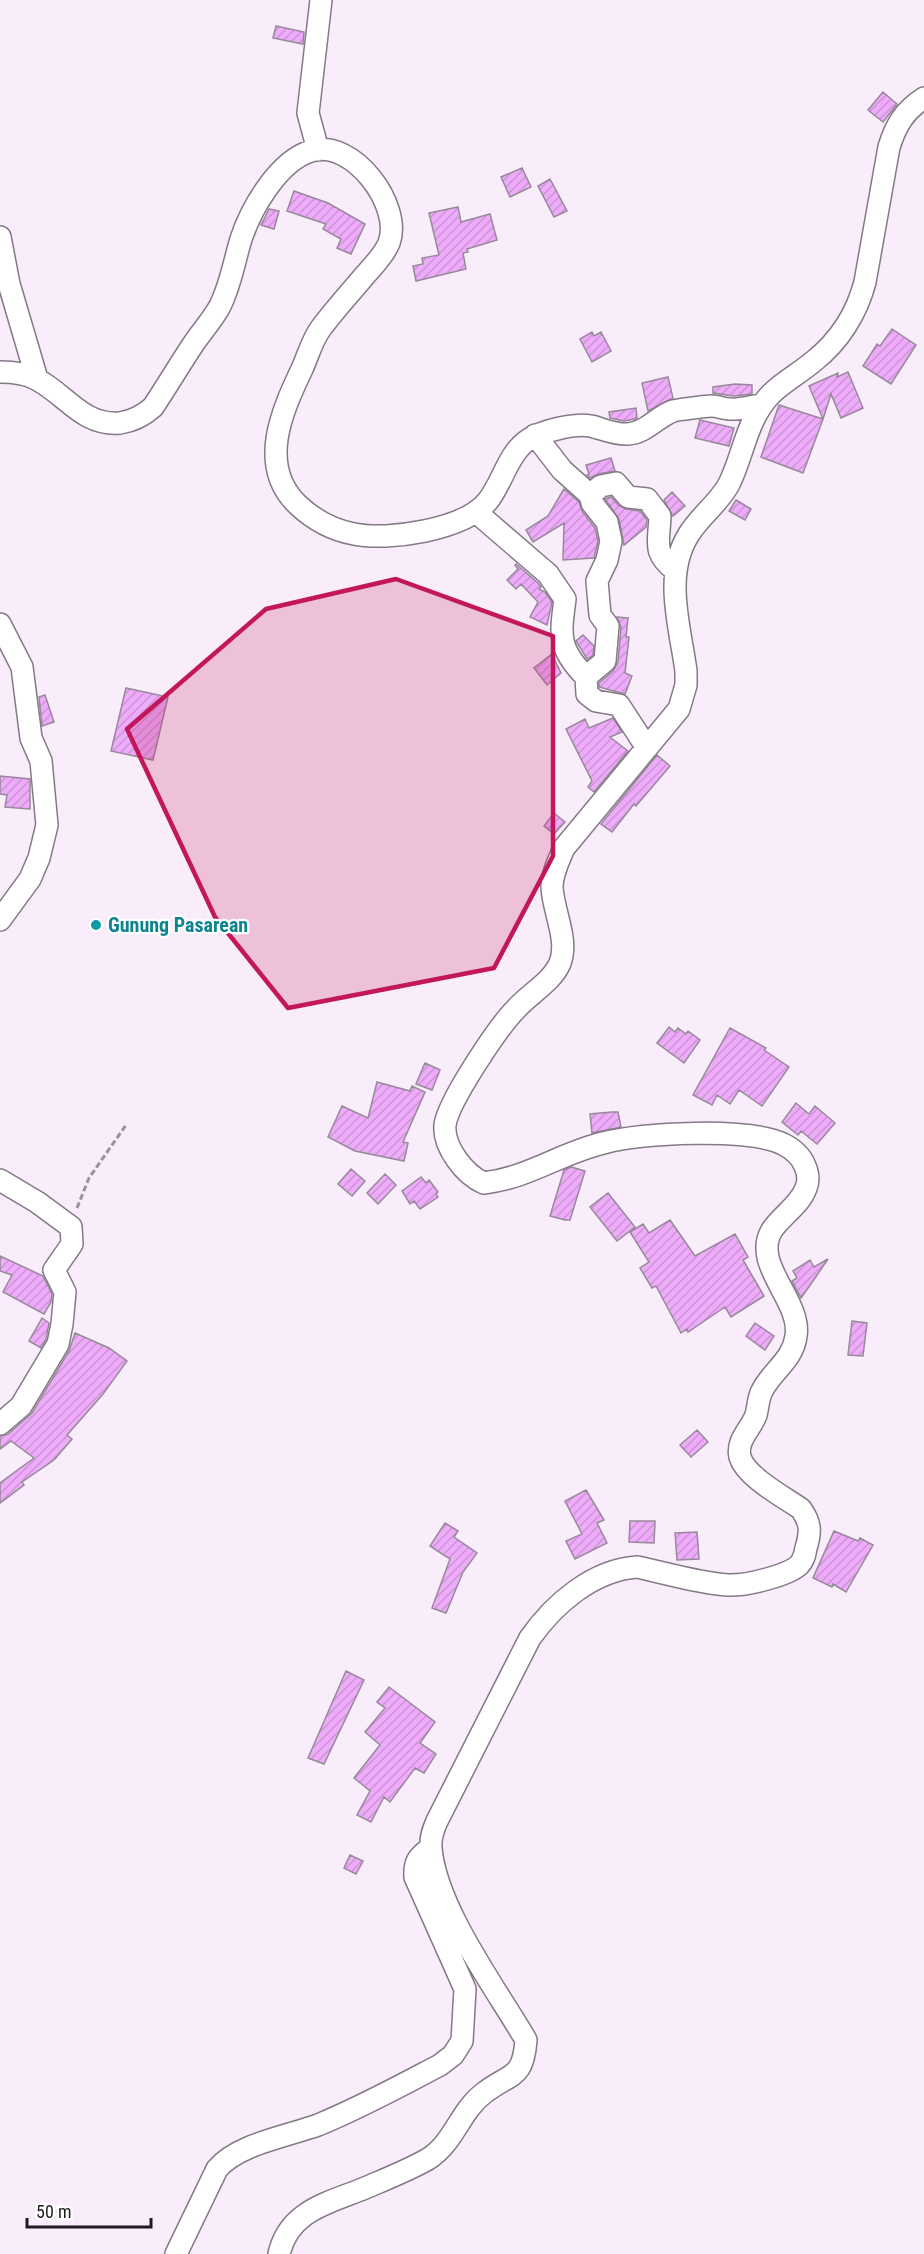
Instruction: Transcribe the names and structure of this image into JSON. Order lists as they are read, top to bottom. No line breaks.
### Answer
{"places":["Gunung Pasarean"],"scale_bar":"50 m"}
